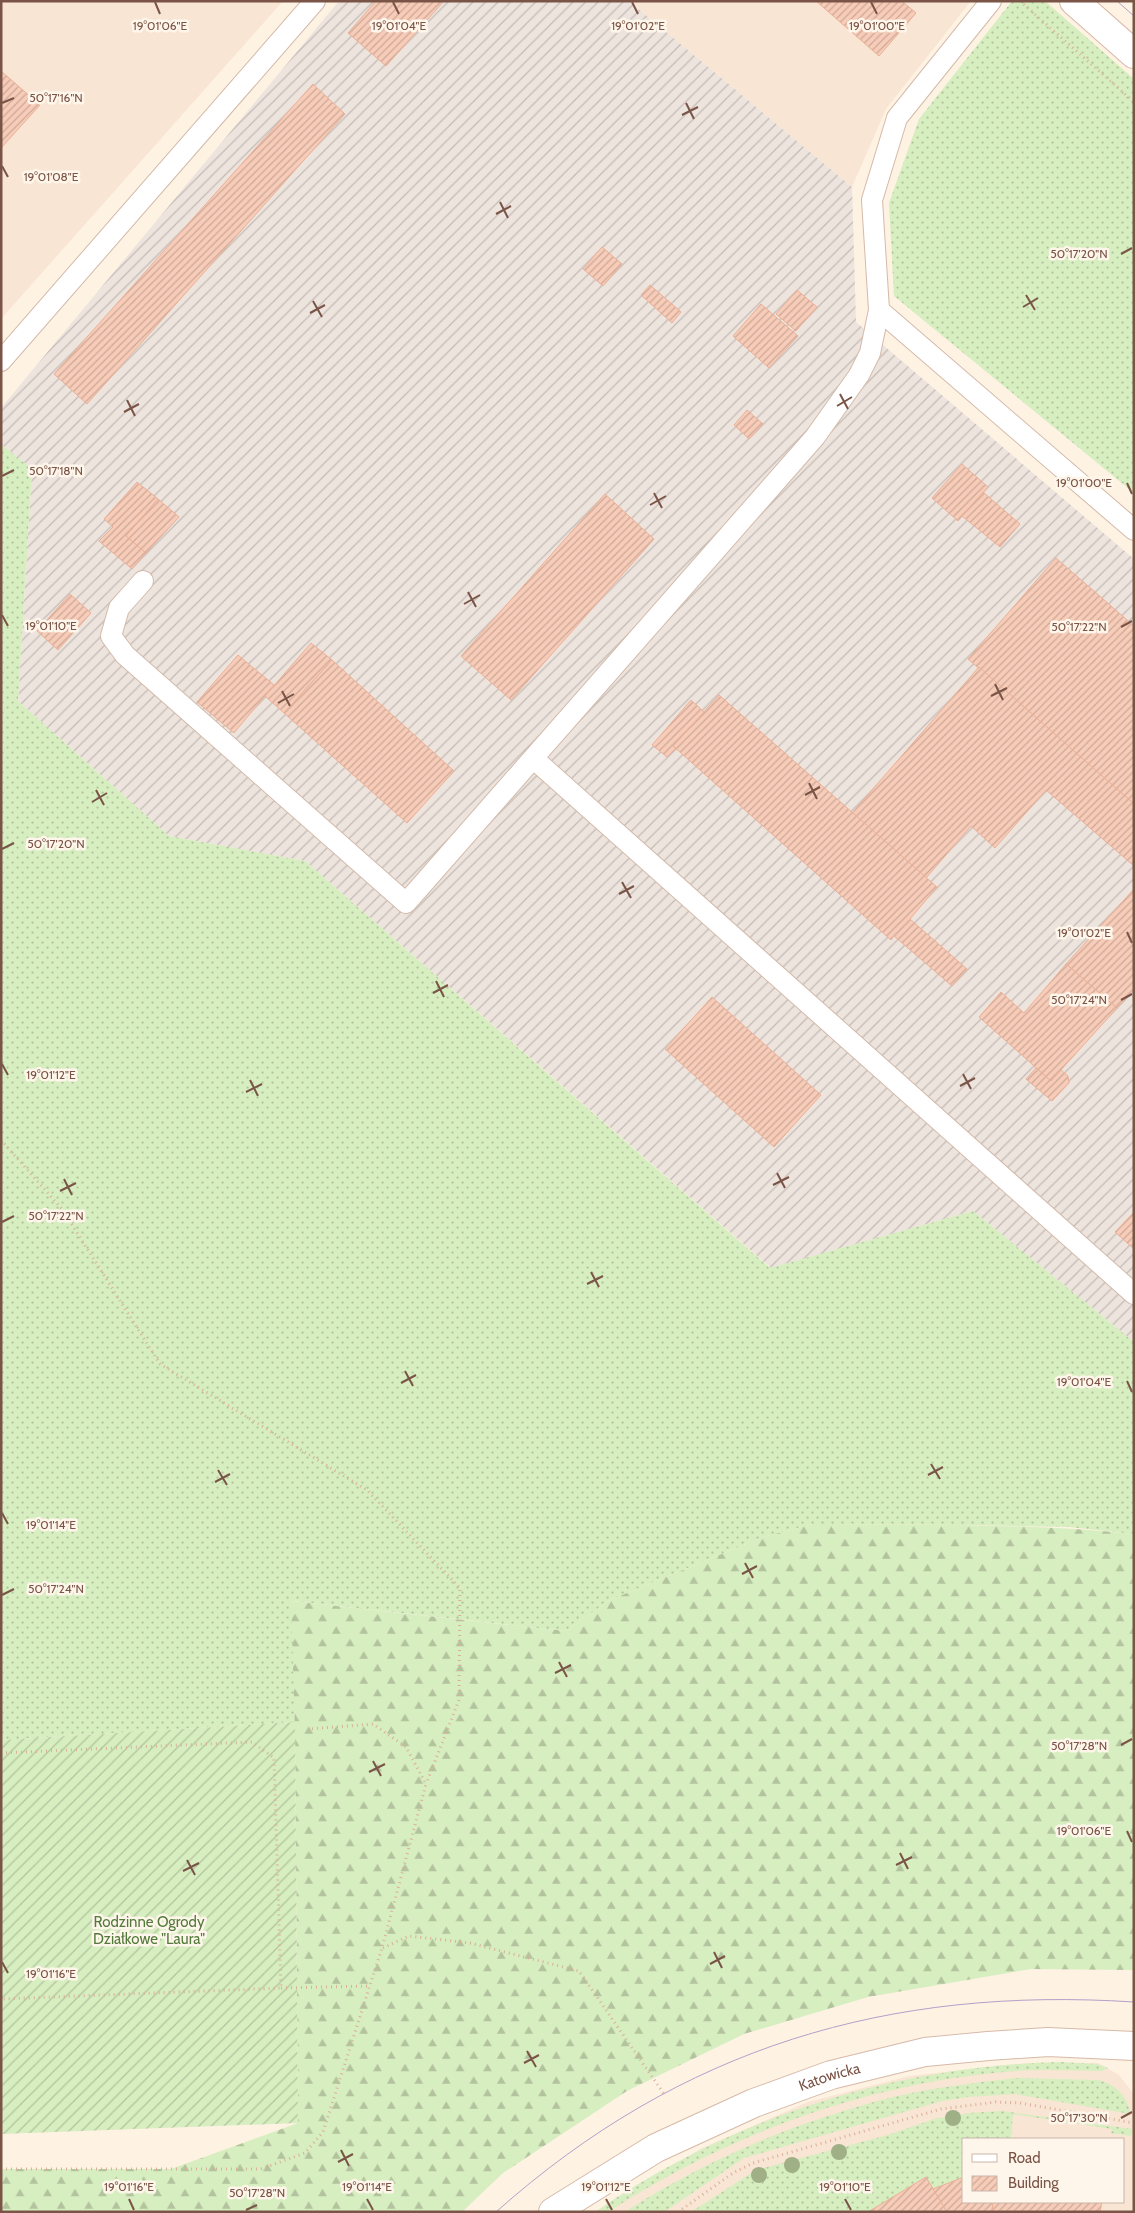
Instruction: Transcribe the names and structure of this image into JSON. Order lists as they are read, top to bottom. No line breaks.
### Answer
{"streets":{"main road":["Katowicka"]},"parks":["Rodzinne Ogrody Działkowe \"Laura\""],"legend":["Road","Building"],"coordinates":["19°01'04\"E","19°01'02\"E","19°01'00\"E","19°01'06\"E","50°17'16\"N","19°01'08\"E","50°17'20\"N","50°17'18\"N","19°01'10\"E","50°17'22\"N","50°17'24\"N","19°01'12\"E","19°01'14\"E","50°17'28\"N","19°01'16\"E","50°17'30\"N"]}
